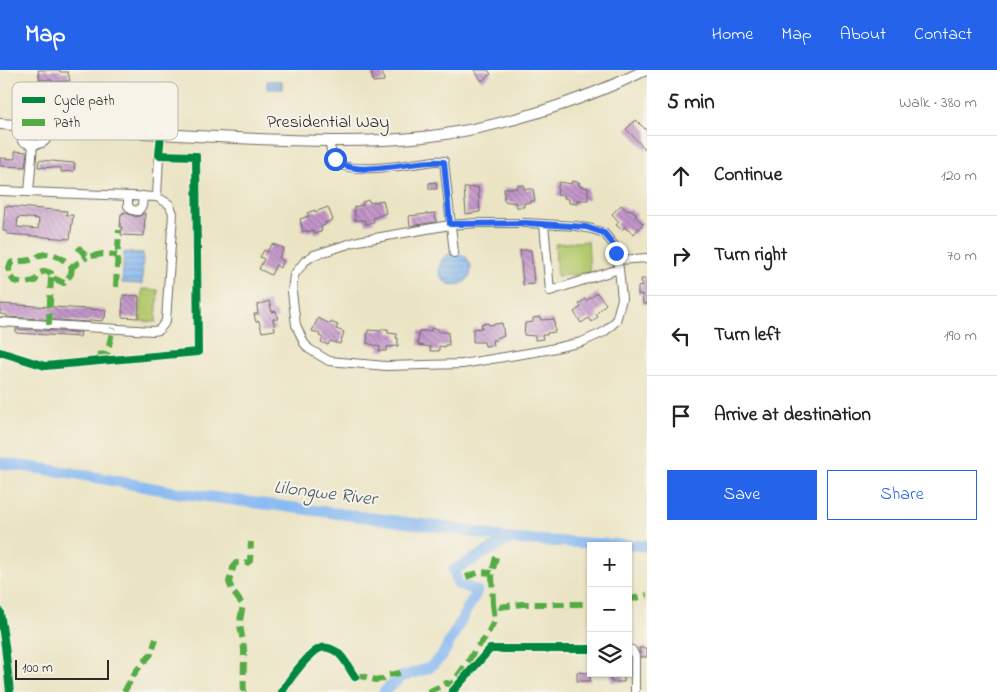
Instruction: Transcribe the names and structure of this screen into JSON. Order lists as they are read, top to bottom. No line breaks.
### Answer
{"streets":{"main road":["Presidential Way"]},"water":["Lilongwe River"],"legend":["Cycle path","Path"],"scale_bar":"100 m","page":{"header":"Map","nav":["Home","Map","About","Contact"],"heading":["5 min","Walk · 380 m"],"list":[["Continue","120 m"],["Turn right","70 m"],["Turn left","190 m"],"Arrive at destination"],"buttons":["Save","Share"],"map_buttons":["+","−"],"scale":"100 m"}}
